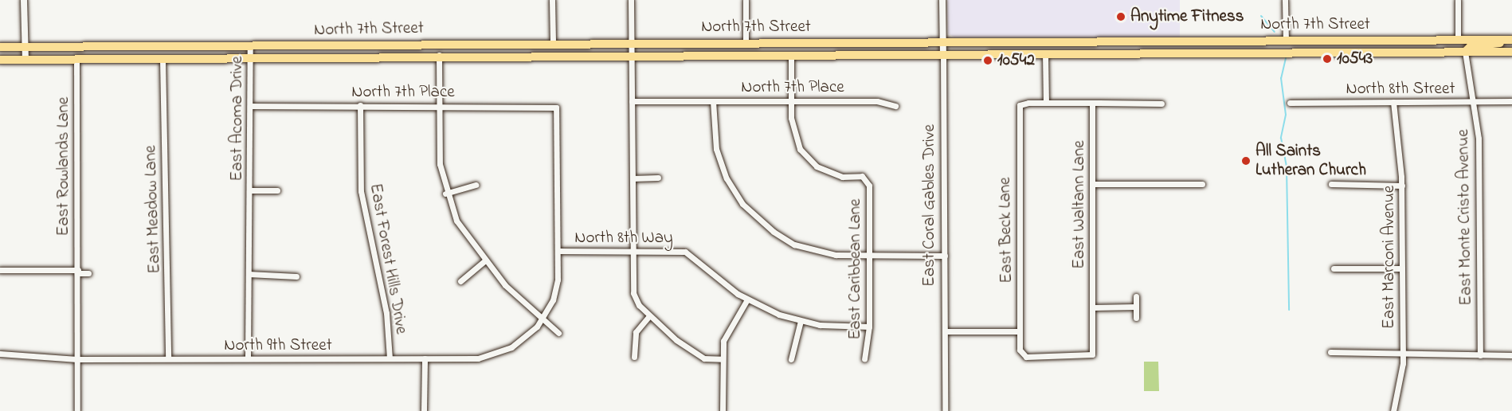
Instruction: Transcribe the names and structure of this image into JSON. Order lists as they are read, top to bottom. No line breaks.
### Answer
{"streets":{"main road":["North 7th Street"],"street":["North 7th Place","North 8th Street","East Acoma Drive","East Rowlands Lane","East Waltann Lane","East Coral Gables Drive","East Meadow Lane","East Monte Cristo Avenue","East Beck Lane","North 8th Way","East Marconi Avenue","East Forest Hills Drive","East Caribbean Lane","North 9th Street"]},"crossings":[["North 7th Street","East Acoma Drive"],["North 7th Street","East Rowlands Lane"],["North 7th Street","East Coral Gables Drive"],["North 7th Street","East Meadow Lane"],["North 7th Street","East Monte Cristo Avenue"],["North 7th Place","East Acoma Drive"],["North 7th Place","East Forest Hills Drive"],["North 7th Place","East Caribbean Lane"],["North 7th Place","North 9th Street"],["North 8th Street","East Monte Cristo Avenue"],["North 8th Street","East Marconi Avenue"],["East Acoma Drive","North 9th Street"],["East Rowlands Lane","North 9th Street"],["East Waltann Lane","East Beck Lane"],["East Meadow Lane","North 9th Street"],["North 8th Way","East Caribbean Lane"],["North 8th Way","North 9th Street"],["East Forest Hills Drive","North 9th Street"]],"places":["Anytime Fitness","10543","10542","All Saints Lutheran Church"]}
